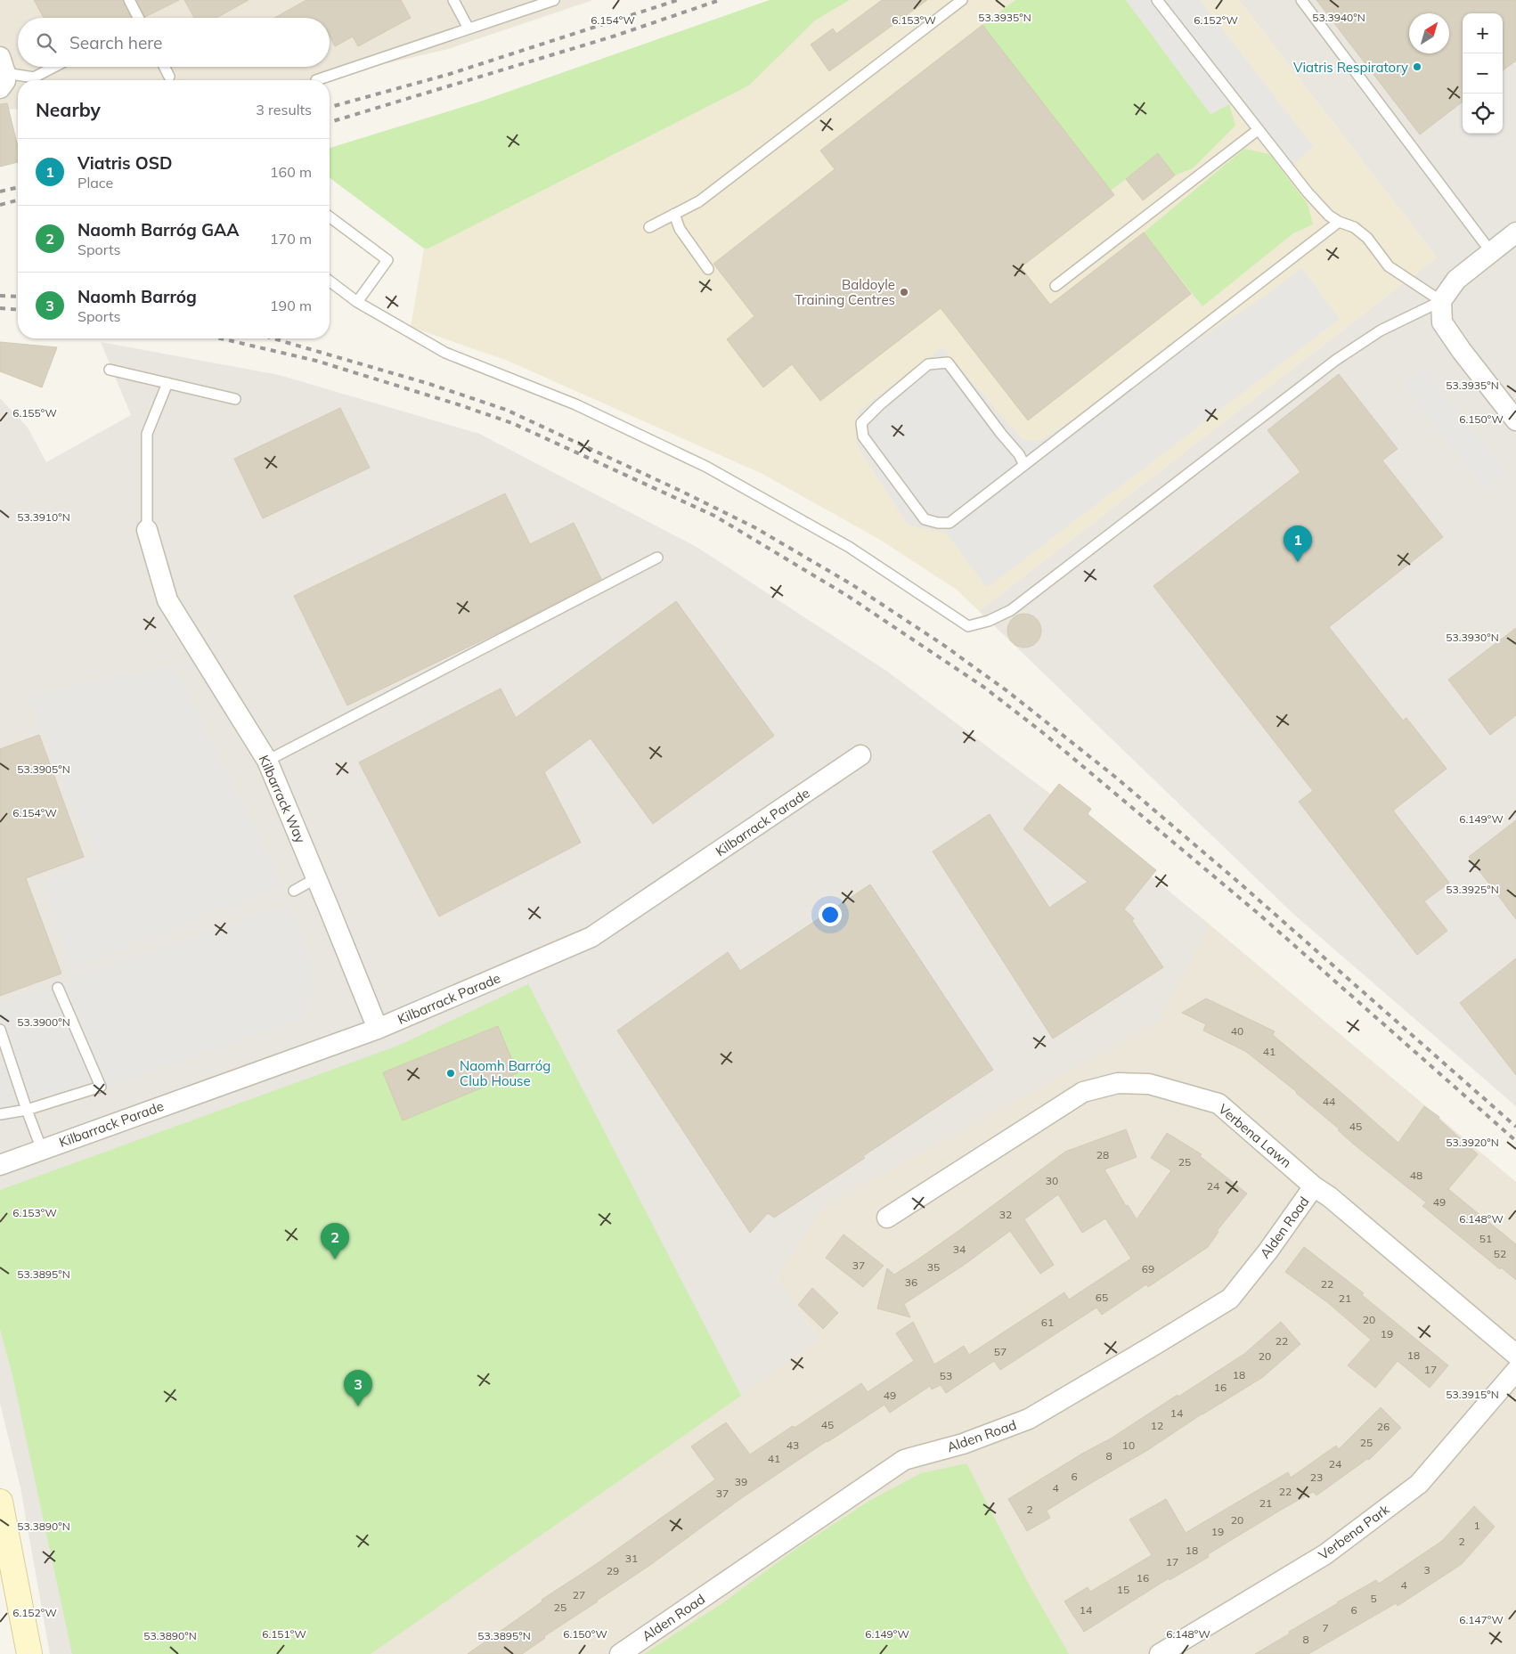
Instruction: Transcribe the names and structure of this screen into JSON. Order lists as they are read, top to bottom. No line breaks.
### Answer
{"streets":{"street":["Kilbarrack Way","Kilbarrack Parade","Verbena Lawn","Alden Road","Verbena Park"]},"crossings":[["Kilbarrack Way","Kilbarrack Parade"],["Verbena Lawn","Alden Road"]],"places":["Viatris Respiratory","Baldoyle Training Centres","Naomh Barróg Club House"],"house_numbers":["40","41","44","45","28","25","48","30","24","49","32","51","34","52","37","35","69","36","22","65","21","20","61","19","22","57","18","20","17","18","53","16","49","14","45","12","26","25","43","10","8","41","24","6","23","39","4","22","37","21","2","20","1","19","2","18","31","17","3","29","16","4","15","27","5","25","14","6","7","8"],"north":"top right","page":{"map_buttons":["+","−"],"search":"Search here","heading":["Nearby","3 results"],"list":[{"mark":"1","name":"Viatris OSD","note":"Place","value":"160 m"},{"mark":"2","name":"Naomh Barróg GAA","note":"Sports","value":"170 m"},{"mark":"3","name":"Naomh Barróg","note":"Sports","value":"190 m"}],"pins":["1","2","3"]},"coordinates":["53.3935°N","53.3940°N","6.154°W","6.153°W","6.152°W","6.155°W","6.150°W","53.3910°N","53.3930°N","53.3905°N","6.149°W","53.3925°N","53.3900°N","53.3920°N","6.148°W","53.3895°N","53.3915°N","53.3890°N","6.147°W","6.151°W"]}
